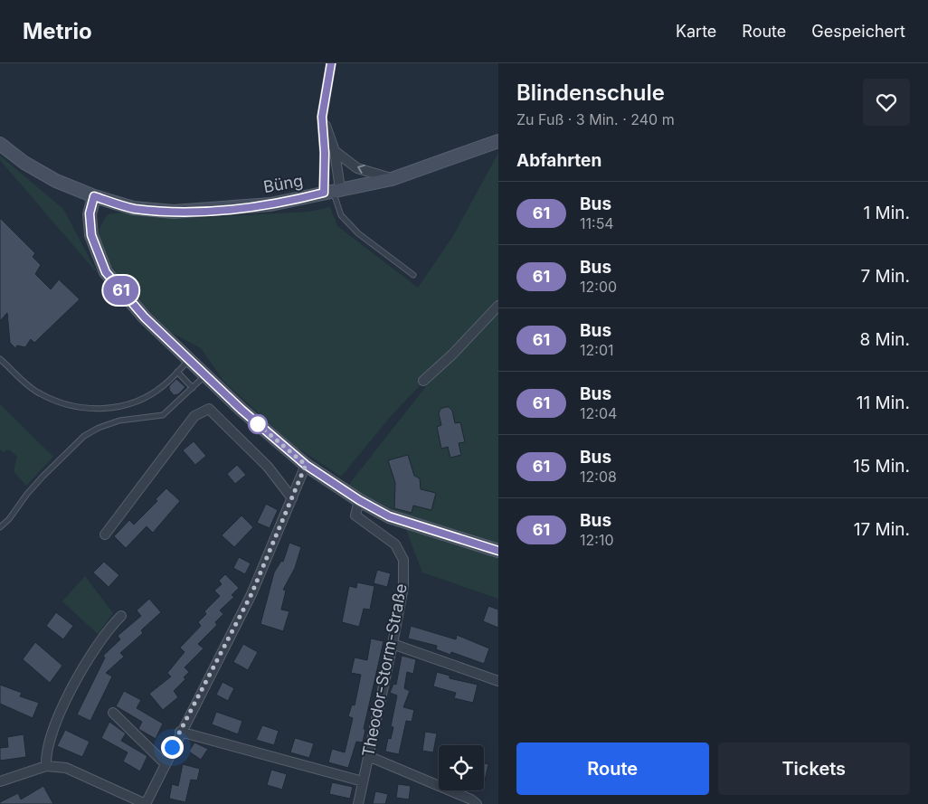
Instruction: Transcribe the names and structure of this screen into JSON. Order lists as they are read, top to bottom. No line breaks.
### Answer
{"streets":{"street":["Büng","Theodor-Storm-Straße"]},"lines":["bus line 61"],"page":{"header":"Metrio","nav":["Karte","Route","Gespeichert"],"on_map":"61","heading":[["Blindenschule","Zu Fuß · 3 Min. · 240 m"],"Abfahrten"],"list":[{"mark":"61","name":"Bus","note":"11:54","value":"1 Min."},{"mark":"61","name":"Bus","note":"12:00","value":"7 Min."},{"mark":"61","name":"Bus","note":"12:01","value":"8 Min."},{"mark":"61","name":"Bus","note":"12:04","value":"11 Min."},{"mark":"61","name":"Bus","note":"12:08","value":"15 Min."},{"mark":"61","name":"Bus","note":"12:10","value":"17 Min."}],"buttons":["Route","Tickets"]}}
